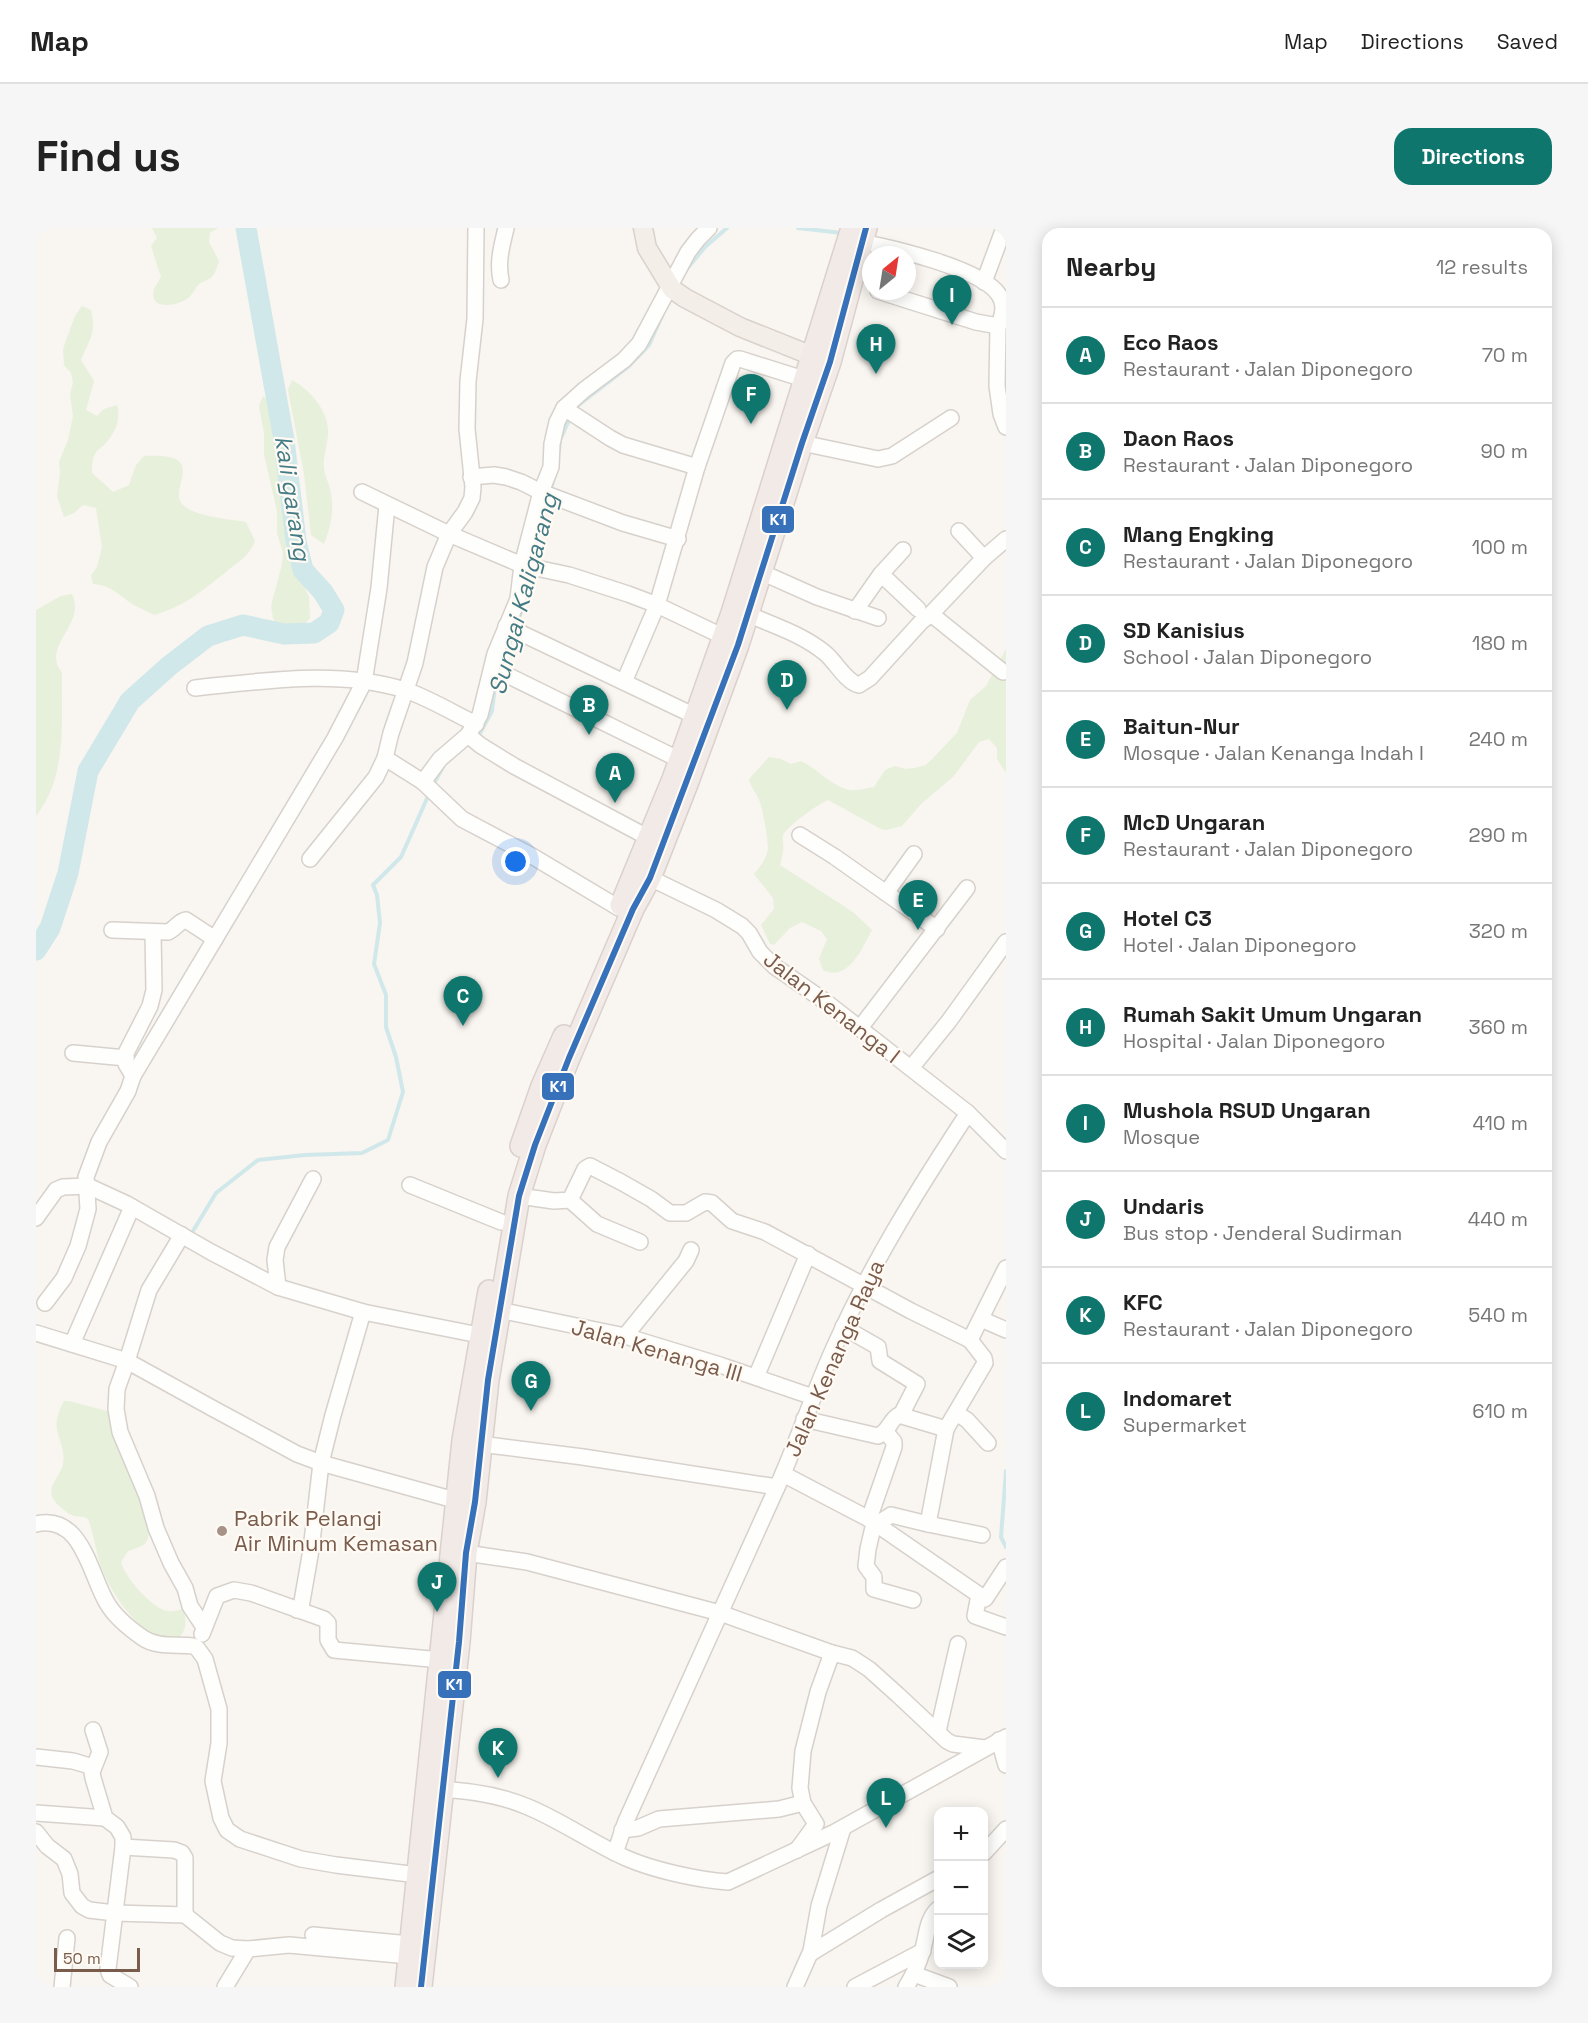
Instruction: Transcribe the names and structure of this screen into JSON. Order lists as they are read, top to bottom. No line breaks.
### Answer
{"streets":{"street":["Jalan Kenanga I","Jalan Kenanga III","Jalan Kenanga Raya"]},"crossings":[["Jalan Kenanga I","Jalan Kenanga Raya"],["Jalan Kenanga III","Jalan Kenanga Raya"]],"water":["kali garang","Sungai Kaligarang"],"places":["Pabrik Pelangi Air Minum Kemasan"],"lines":["transit line K1"],"scale_bar":"50 m","north":"top right","page":{"header":"Map","nav":["Map","Directions","Saved"],"buttons":"Directions","title":"Find us","heading":["Nearby","12 results"],"pins":["I","H","F","D","B","A","E","C","G","J","K","L"],"list":[{"mark":"A","name":"Eco Raos","note":"Restaurant · Jalan Diponegoro","value":"70 m"},{"mark":"B","name":"Daon Raos","note":"Restaurant · Jalan Diponegoro","value":"90 m"},{"mark":"C","name":"Mang Engking","note":"Restaurant · Jalan Diponegoro","value":"100 m"},{"mark":"D","name":"SD Kanisius","note":"School · Jalan Diponegoro","value":"180 m"},{"mark":"E","name":"Baitun-Nur","note":"Mosque · Jalan Kenanga Indah I","value":"240 m"},{"mark":"F","name":"McD Ungaran","note":"Restaurant · Jalan Diponegoro","value":"290 m"},{"mark":"G","name":"Hotel C3","note":"Hotel · Jalan Diponegoro","value":"320 m"},{"mark":"H","name":"Rumah Sakit Umum Ungaran","note":"Hospital · Jalan Diponegoro","value":"360 m"},{"mark":"I","name":"Mushola RSUD Ungaran","note":"Mosque","value":"410 m"},{"mark":"J","name":"Undaris","note":"Bus stop · Jenderal Sudirman","value":"440 m"},{"mark":"K","name":"KFC","note":"Restaurant · Jalan Diponegoro","value":"540 m"},{"mark":"L","name":"Indomaret","note":"Supermarket","value":"610 m"}],"map_buttons":["+","−"],"scale":"50 m"}}
